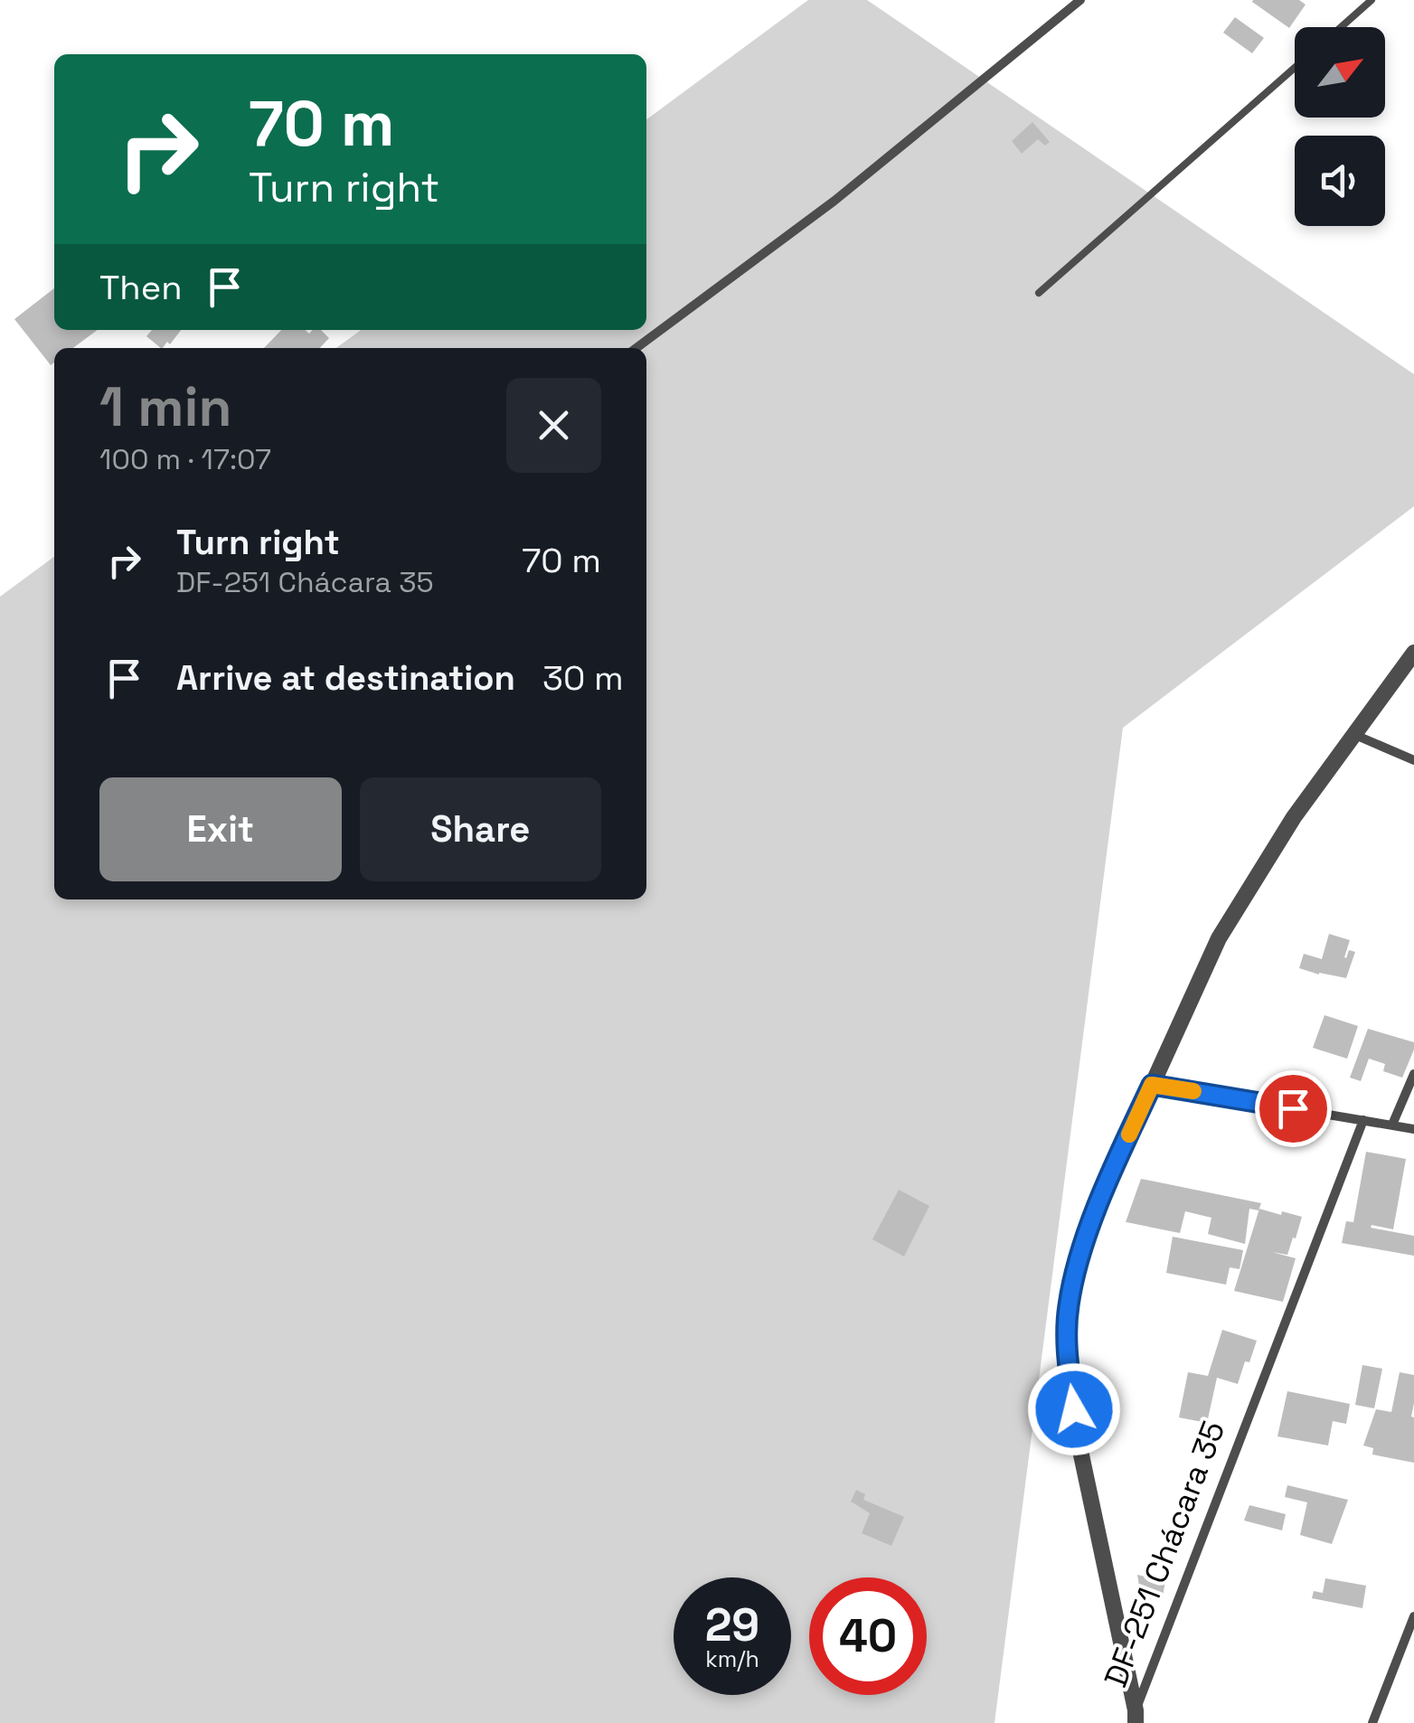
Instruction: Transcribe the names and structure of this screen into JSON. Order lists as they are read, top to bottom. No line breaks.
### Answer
{"streets":{"street":["DF-251 Chácara 35"]},"north":"top right","page":{"turn":["70 m","Turn right"],"then":"Then","heading":["1 min","100 m · 17:07"],"list":[{"name":"Turn right","note":"DF-251 Chácara 35","value":"70 m"},{"name":"Arrive at destination","value":"30 m"}],"buttons":["Exit","Share"],"speed":"29 km/h","limit":"40"}}
